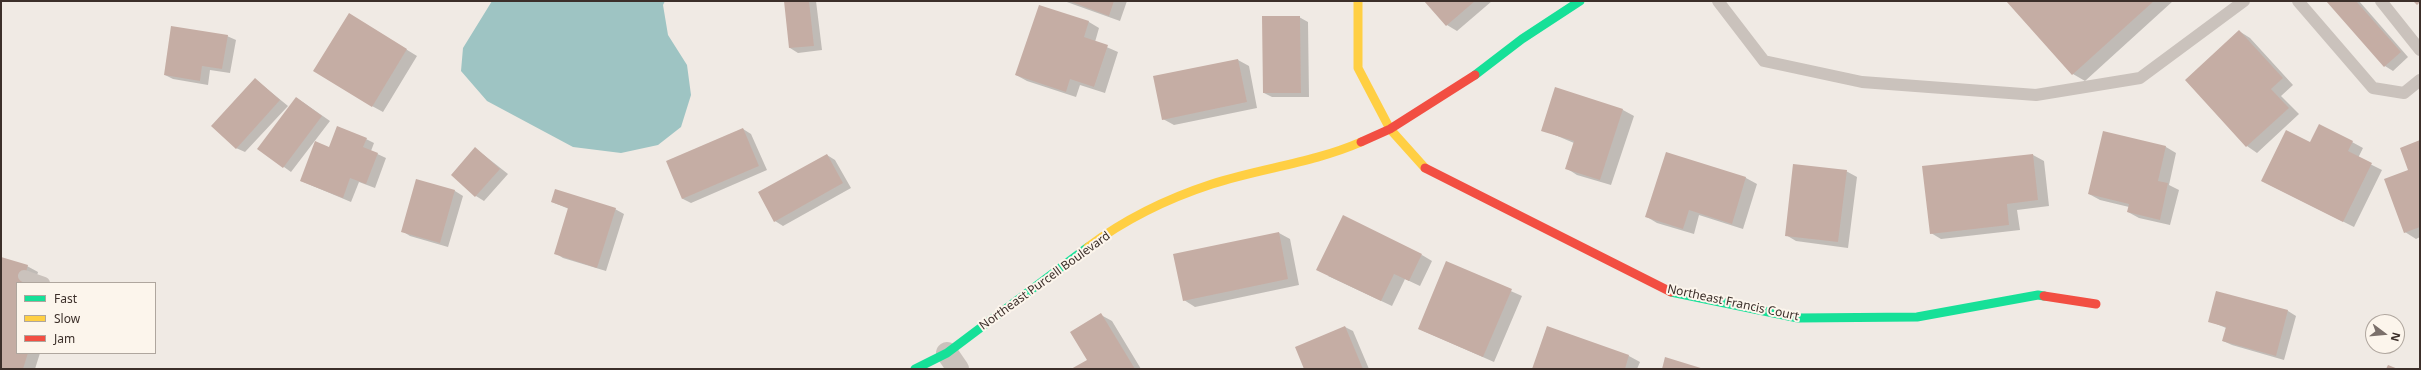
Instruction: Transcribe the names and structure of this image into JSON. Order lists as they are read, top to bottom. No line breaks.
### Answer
{"streets":{"street":["Northeast Purcell Boulevard","Northeast Francis Court"]},"crossings":[["Northeast Purcell Boulevard","Northeast Francis Court"]],"legend":["Fast","Slow","Jam"],"north":"right"}
